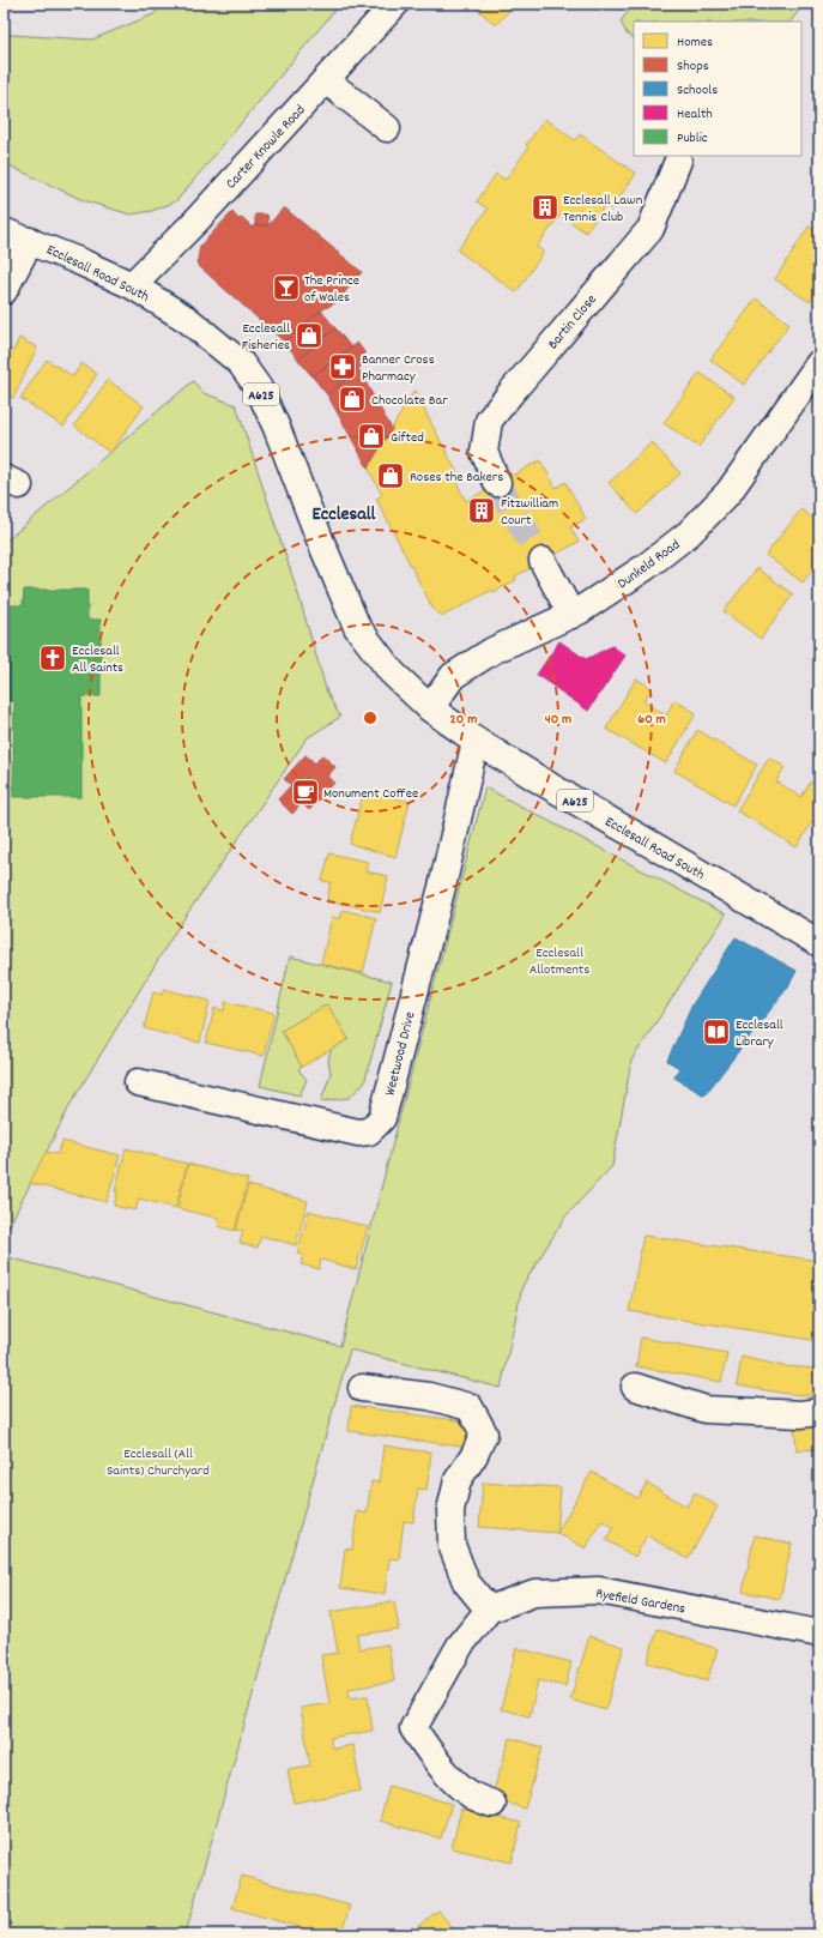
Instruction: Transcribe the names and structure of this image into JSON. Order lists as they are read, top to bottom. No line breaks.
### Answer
{"streets":{"street":["Carter Knowle Road","Ecclesall Road South","Bartin Close","A625","Dunkeld Road","Weetwood Drive","Ryefield Gardens"]},"crossings":[["Carter Knowle Road","Ecclesall Road South"],["Ecclesall Road South","Dunkeld Road"],["Ecclesall Road South","Weetwood Drive"]],"districts":["Ecclesall"],"parks":["Ecclesall Allotments","Ecclesall (All Saints) Churchyard"],"places":{"building":["Ecclesall Lawn Tennis Club","Fitzwilliam Court"],"bar":["The Prince of Wales"],"shop":["Ecclesall Fisheries","Chocolate Bar","Gifted","Roses the Bakers"],"pharmacy":["Banner Cross Pharmacy"],"church":["Ecclesall All Saints"],"cafe":["Monument Coffee"],"library":["Ecclesall Library"]},"legend":["Homes","Shops","Schools","Health","Public"],"rings":["20 m","40 m","60 m"]}
